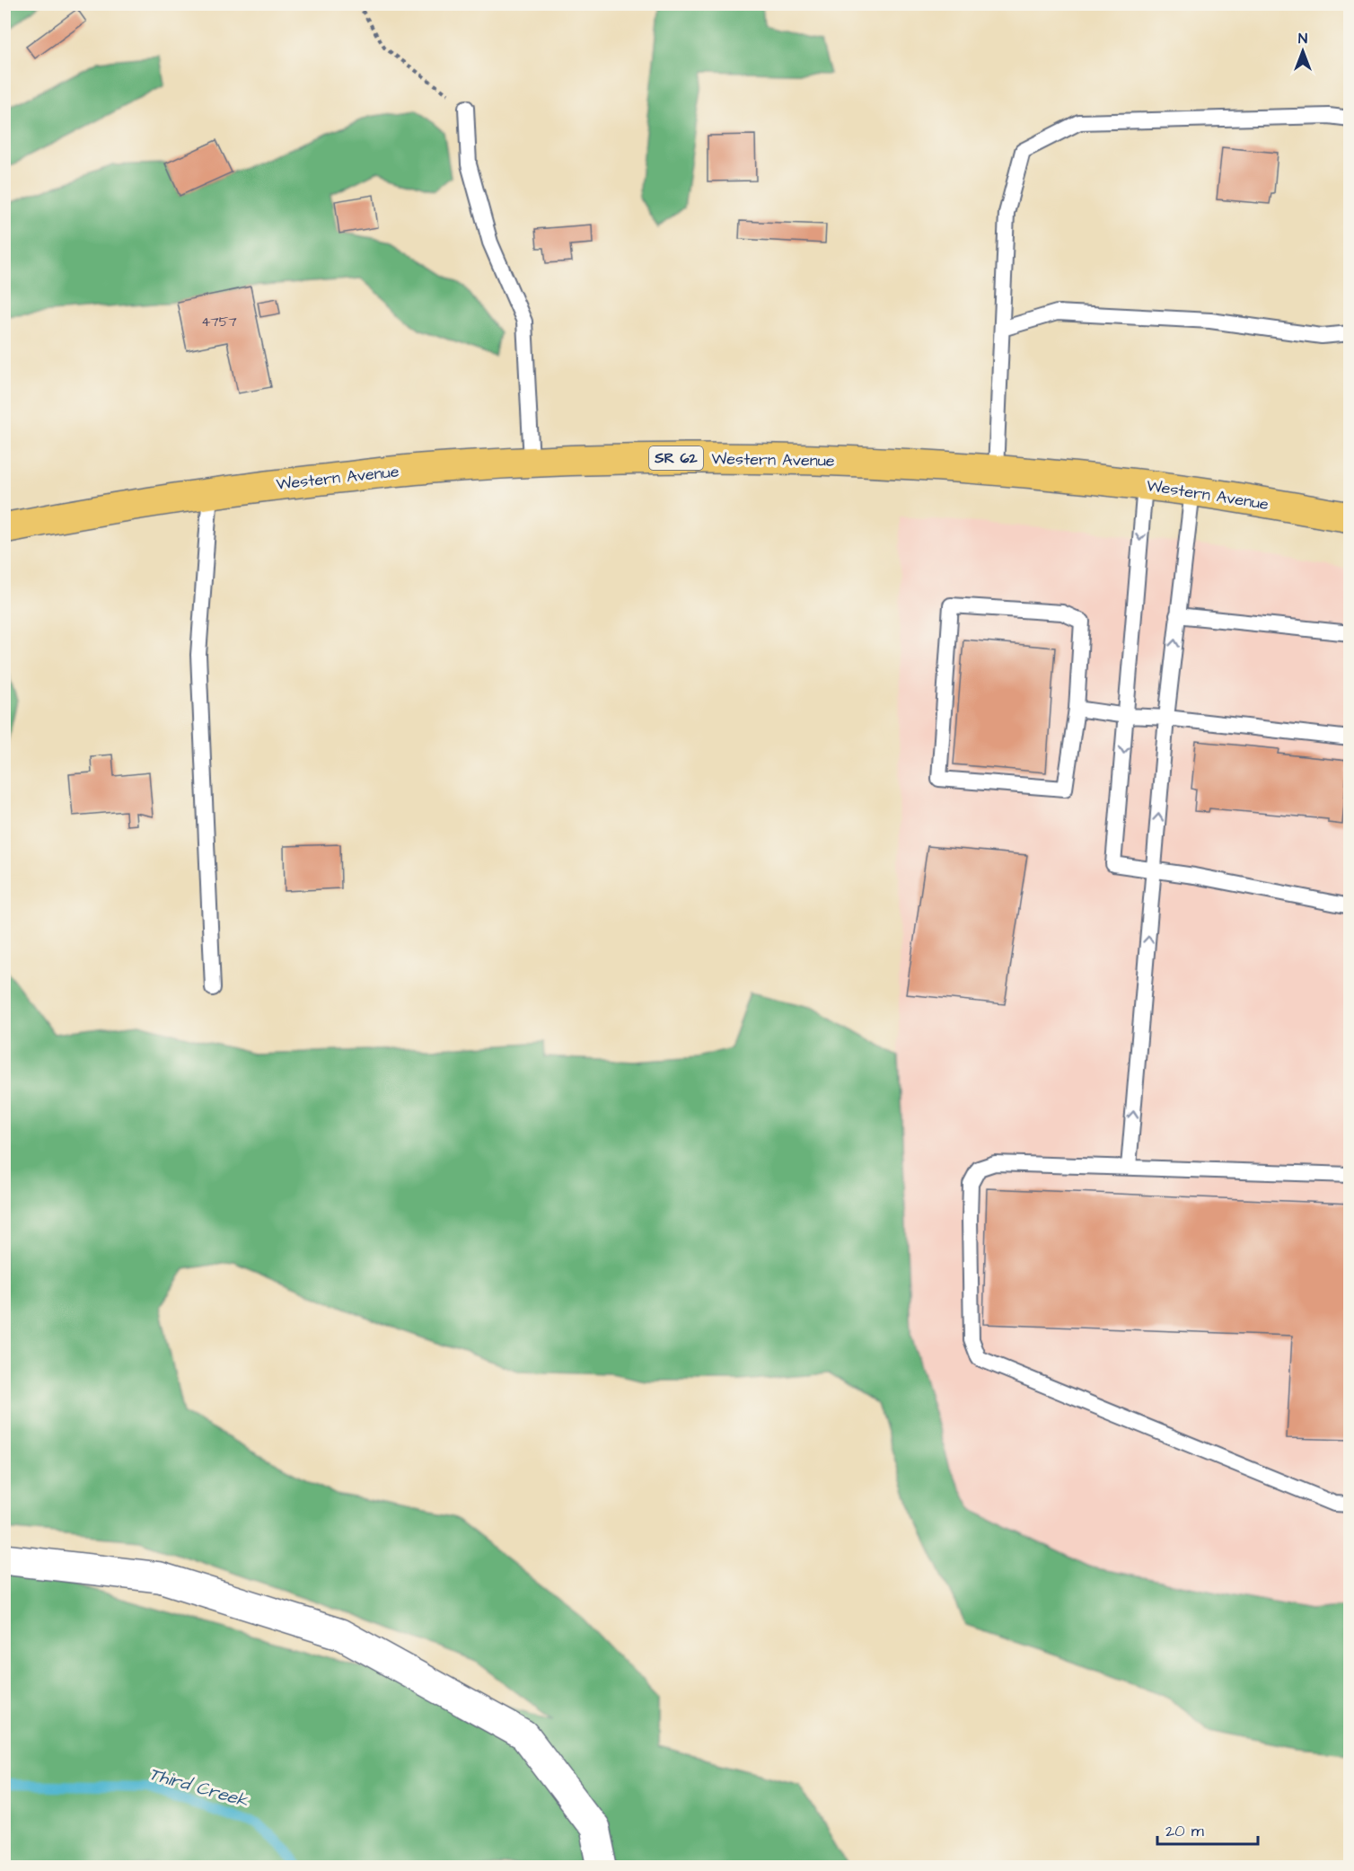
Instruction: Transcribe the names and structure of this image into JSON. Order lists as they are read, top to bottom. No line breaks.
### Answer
{"streets":{"main road":["SR 62","Western Avenue"]},"water":["Third Creek"],"house_numbers":["4757"],"scale_bar":"20 m","north":"top"}
